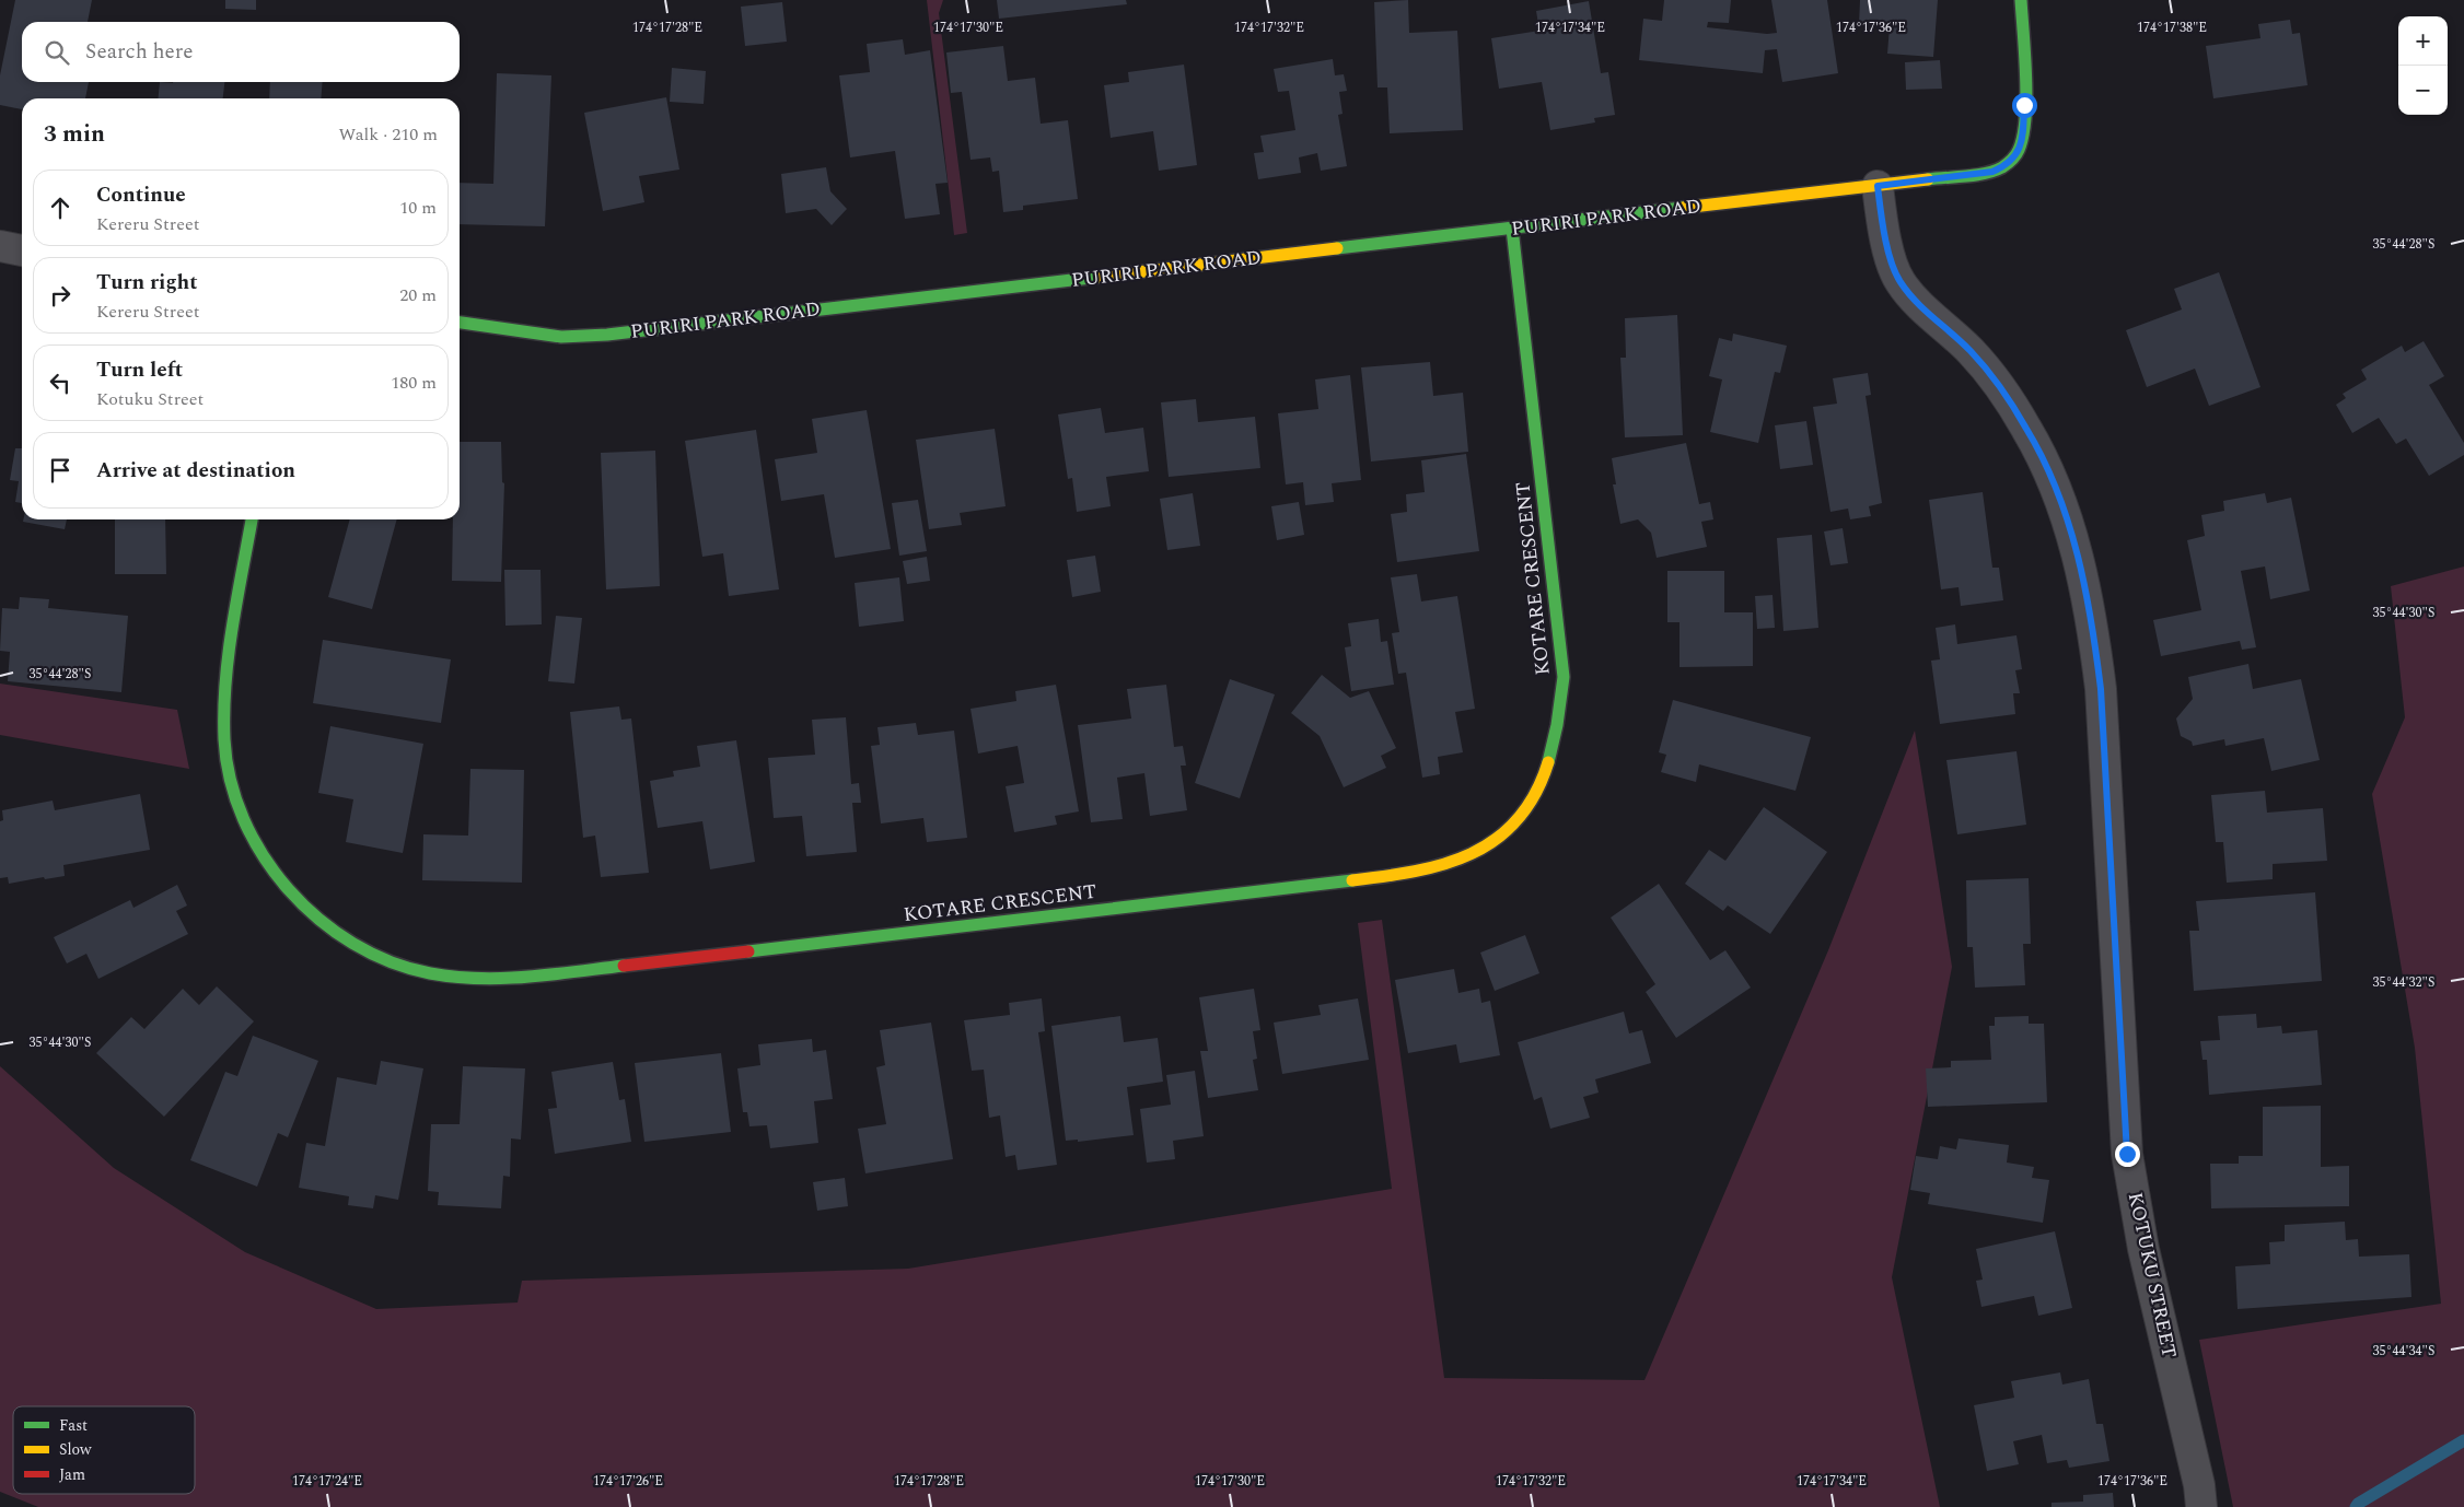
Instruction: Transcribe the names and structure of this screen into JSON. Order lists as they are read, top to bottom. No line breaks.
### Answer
{"streets":{"street":["PURIRI PARK ROAD","KOTARE CRESCENT","KOTUKU STREET"]},"crossings":[["PURIRI PARK ROAD","KOTARE CRESCENT"],["PURIRI PARK ROAD","KOTUKU STREET"]],"legend":["Fast","Slow","Jam"],"page":{"map_buttons":["+","−"],"search":"Search here","heading":["3 min","Walk · 210 m"],"list":[["Continue","Kereru Street","10 m"],["Turn right","Kereru Street","20 m"],["Turn left","Kotuku Street","180 m"],"Arrive at destination"]},"coordinates":["174°17'28\"E","174°17'30\"E","174°17'32\"E","174°17'34\"E","174°17'36\"E","174°17'38\"E","35°44'28\"S","35°44'30\"S","35°44'32\"S","35°44'34\"S","174°17'24\"E","174°17'26\"E"]}
